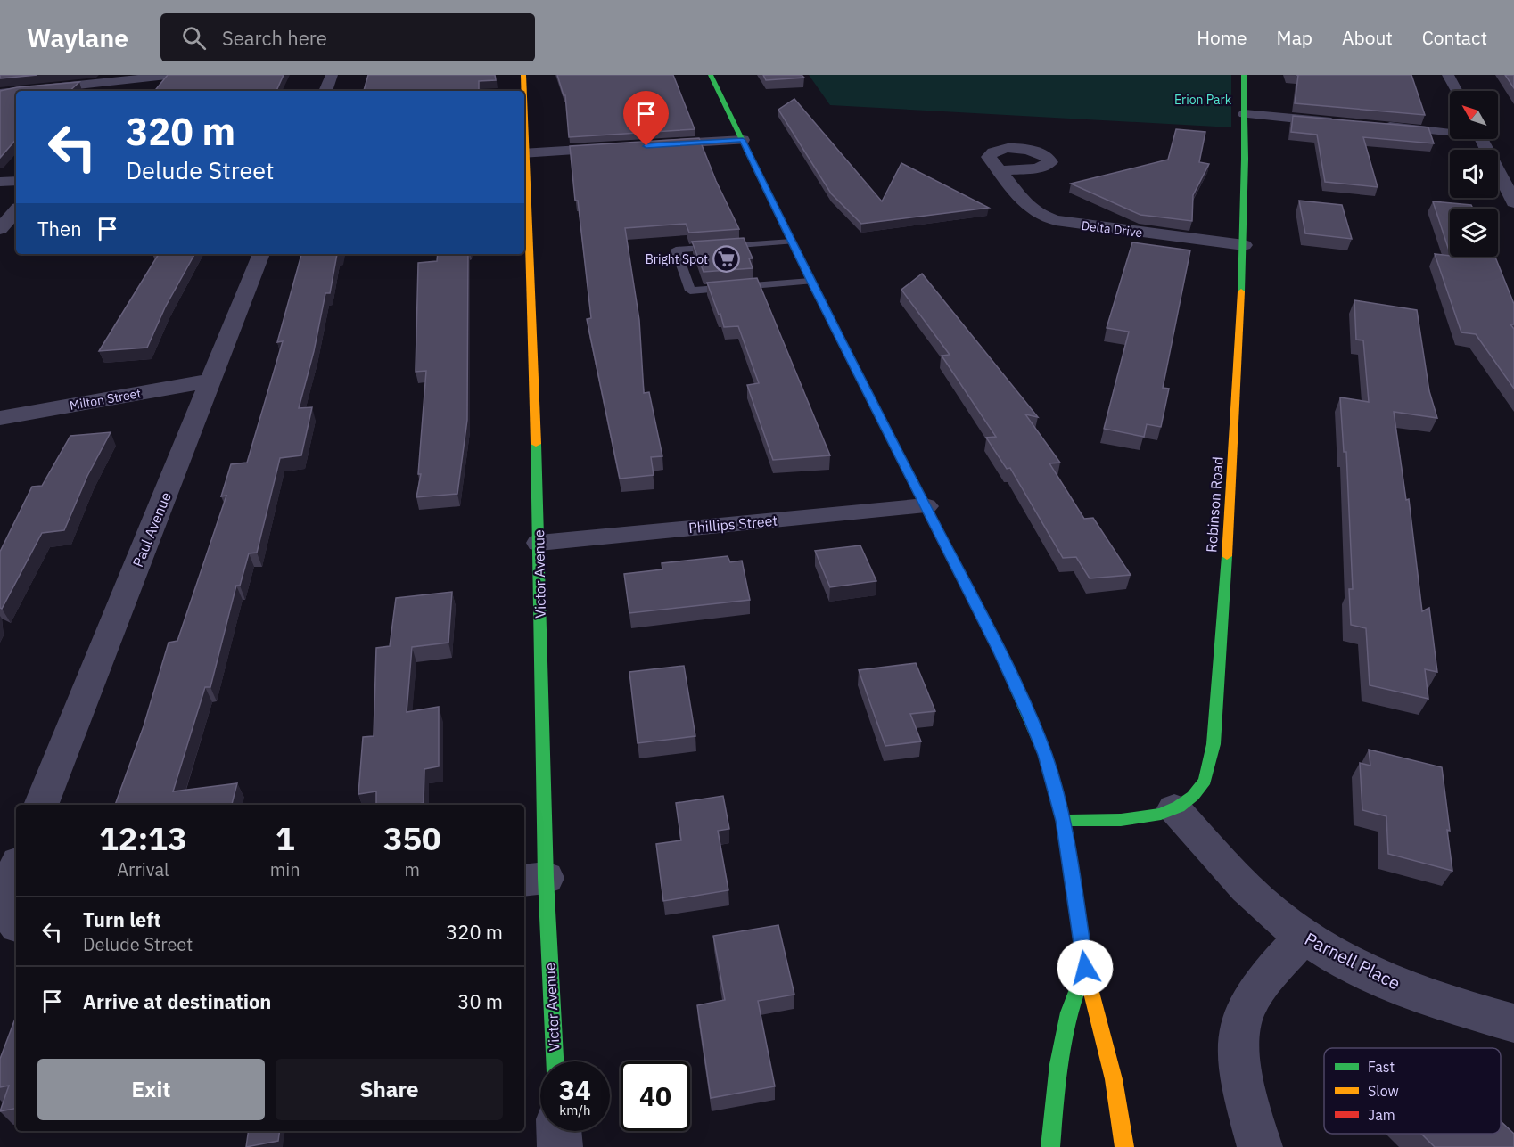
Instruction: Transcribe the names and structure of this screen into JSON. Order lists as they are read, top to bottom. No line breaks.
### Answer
{"streets":{"street":["Delta Drive","Milton Street","Robinson Road","Phillips Street","Paul Avenue","Victor Avenue","Parnell Place"]},"crossings":[["Delta Drive","Robinson Road"],["Milton Street","Paul Avenue"],["Robinson Road","Parnell Place"],["Phillips Street","Victor Avenue"]],"parks":["Erion Park"],"places":{"supermarket":["Bright Spot"]},"legend":["Fast","Slow","Jam"],"north":"top left","page":{"header":"Waylane","search":"Search here","nav":["Home","Map","About","Contact"],"turn":["320 m","Delude Street"],"then":"Then","eta":["12:13","Arrival","1","min","350","m"],"list":[{"name":"Turn left","note":"Delude Street","value":"320 m"},{"name":"Arrive at destination","value":"30 m"}],"buttons":["Exit","Share"],"speed":"34 km/h","limit":"40"}}
